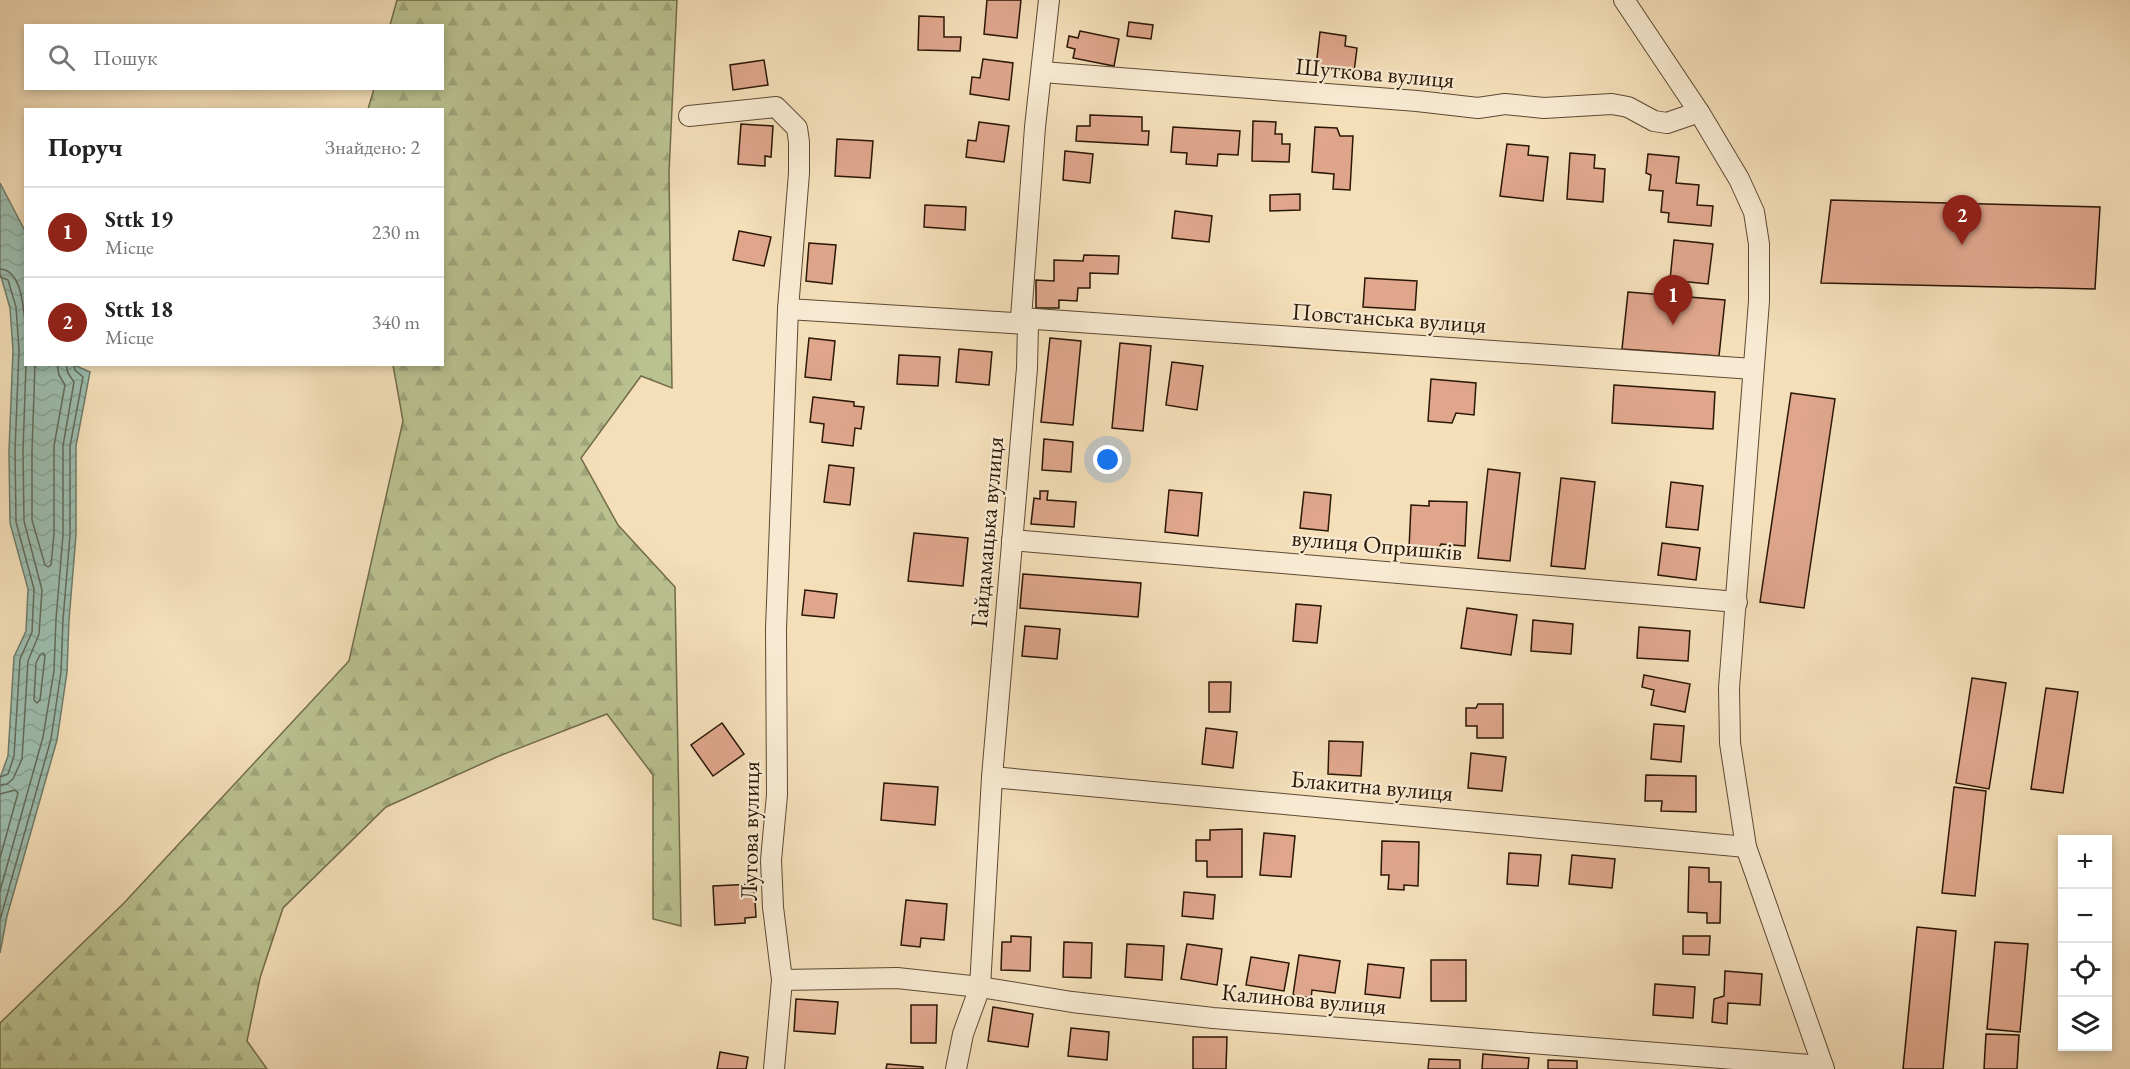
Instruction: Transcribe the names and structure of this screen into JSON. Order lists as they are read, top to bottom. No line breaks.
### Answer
{"streets":{"street":["Шуткова вулиця","Повстанська вулиця","Гайдамацька вулиця","вулиця Опришків","Блакитна вулиця","Лугова вулиця","Калинова вулиця"]},"crossings":[["Шуткова вулиця","Гайдамацька вулиця"],["Повстанська вулиця","Гайдамацька вулиця"],["Повстанська вулиця","Лугова вулиця"],["Гайдамацька вулиця","вулиця Опришків"],["Гайдамацька вулиця","Блакитна вулиця"],["Гайдамацька вулиця","Калинова вулиця"],["Лугова вулиця","Калинова вулиця"]],"page":{"search":"Пошук","heading":["Поруч","Знайдено: 2"],"list":[{"mark":"1","name":"Sttk 19","note":"Місце","value":"230 m"},{"mark":"2","name":"Sttk 18","note":"Місце","value":"340 m"}],"pins":["2","1"],"map_buttons":["+","−"]}}
